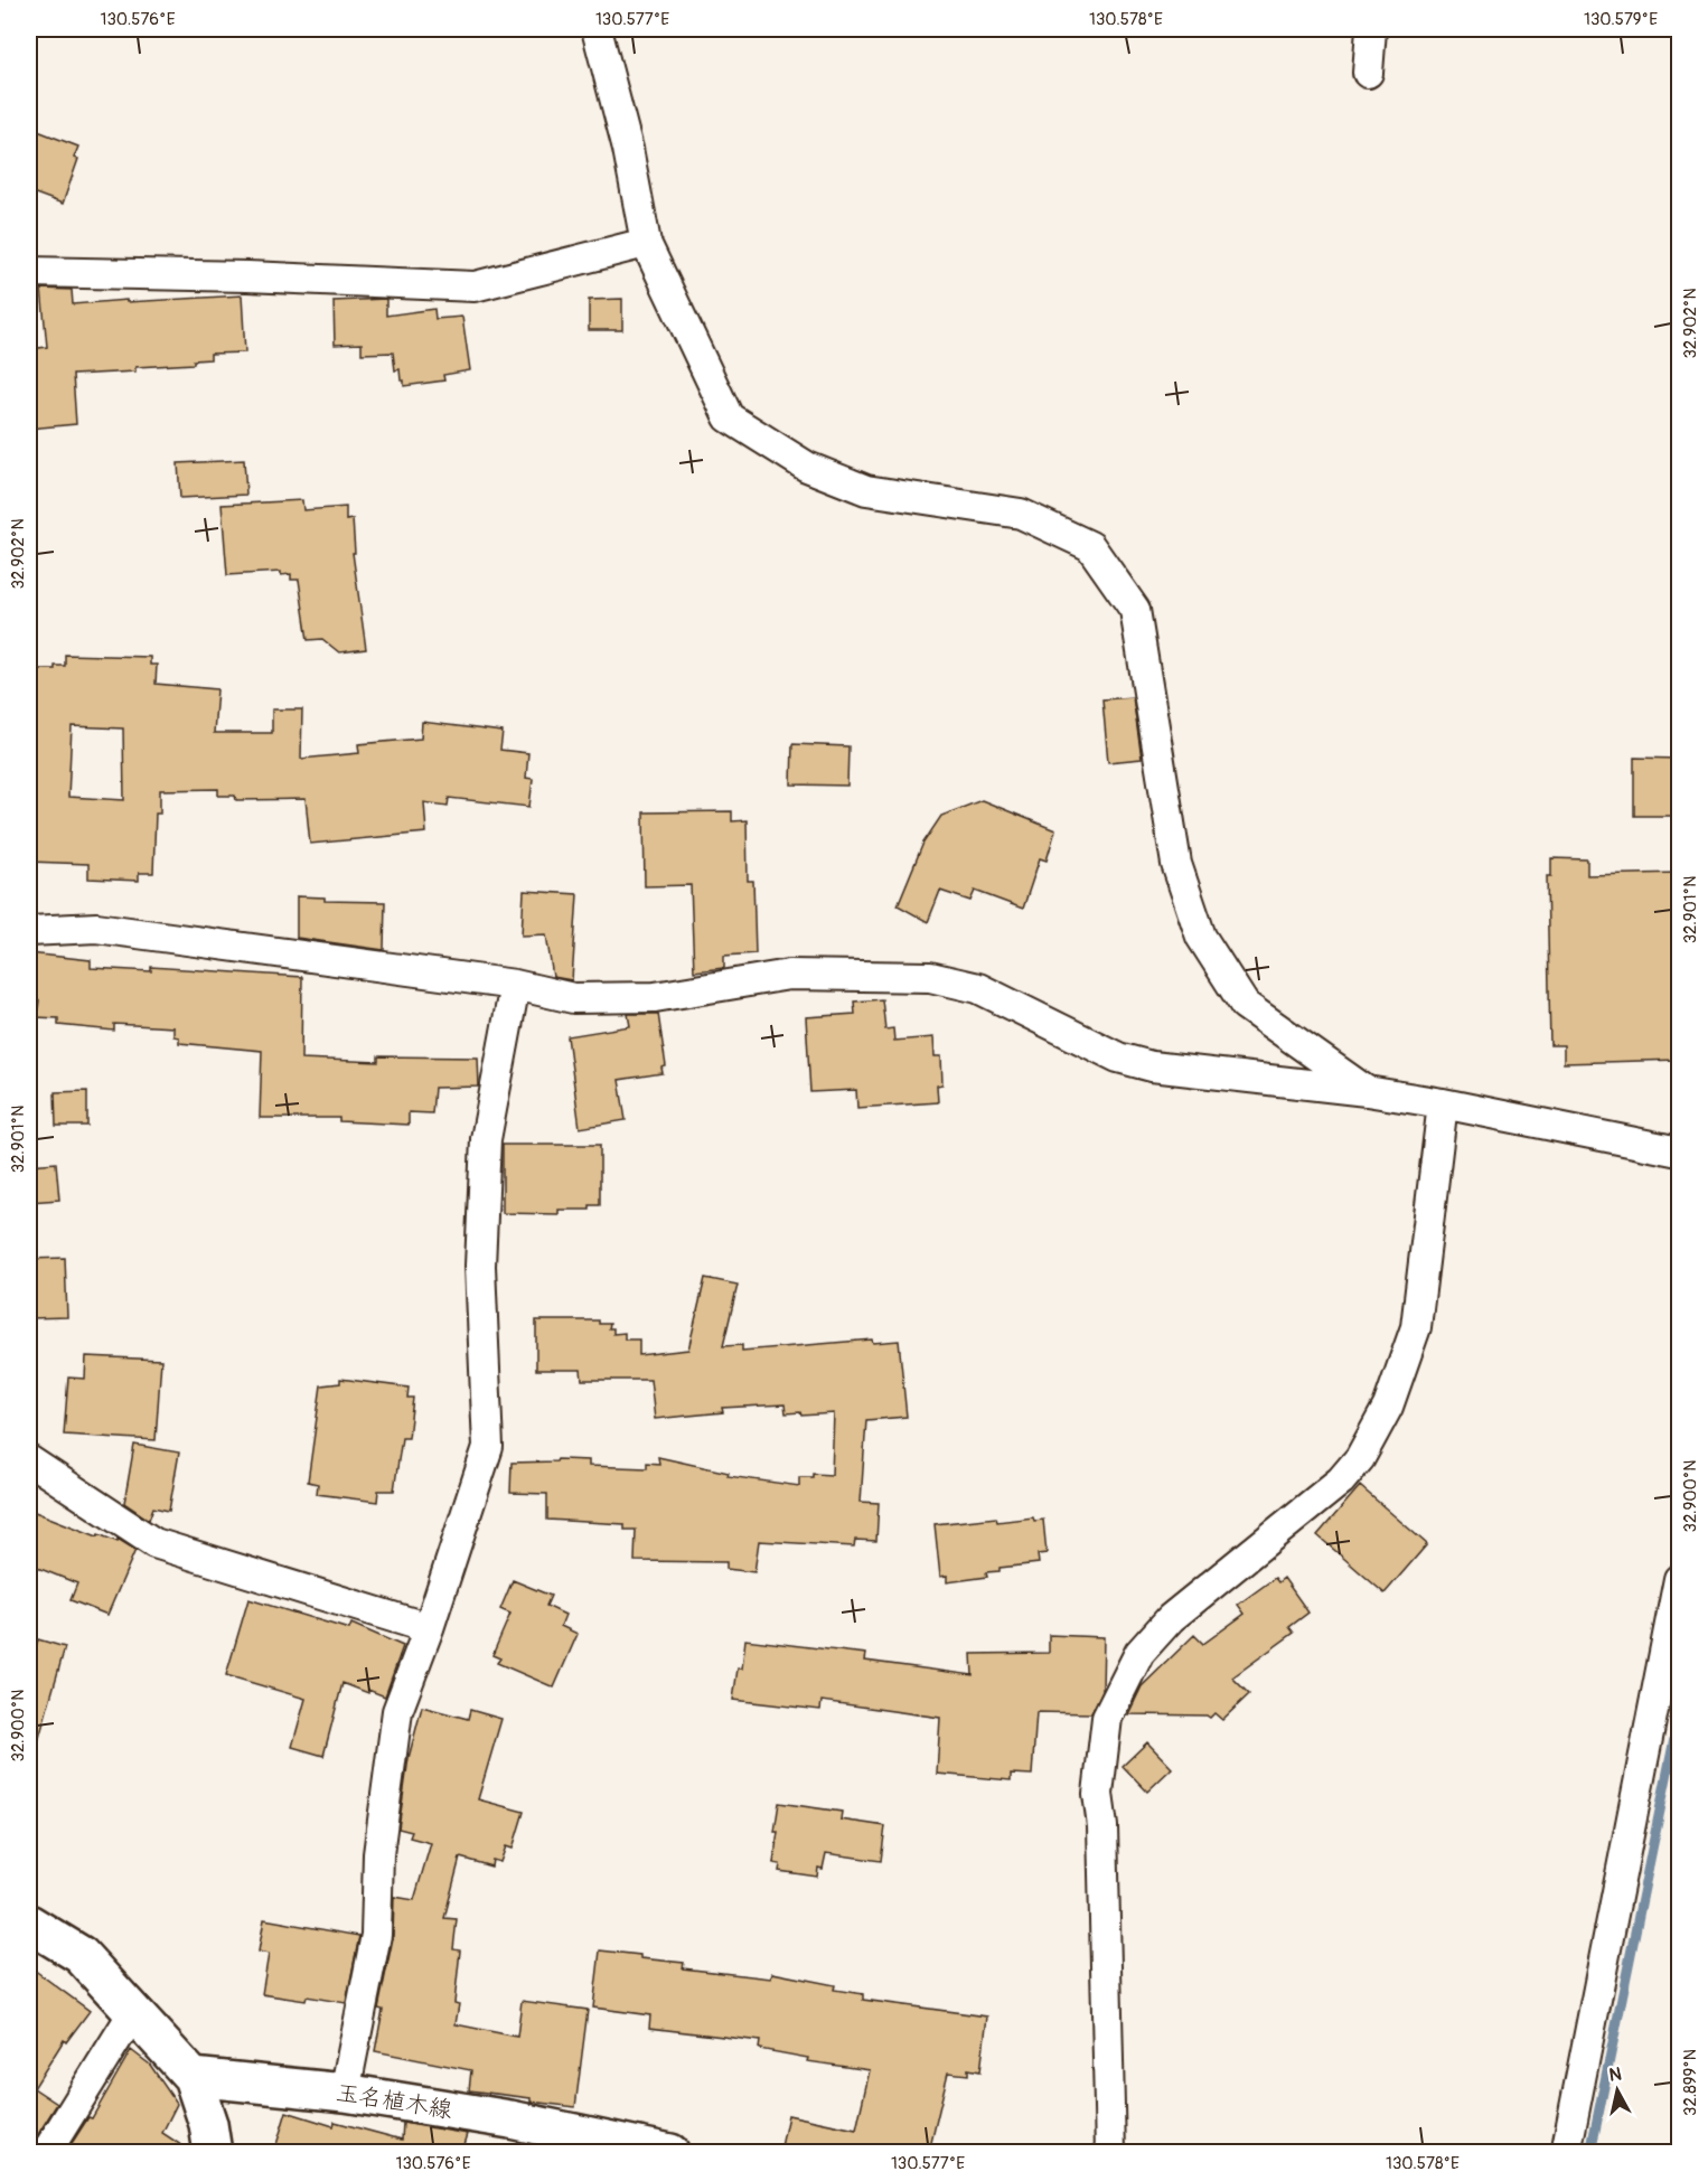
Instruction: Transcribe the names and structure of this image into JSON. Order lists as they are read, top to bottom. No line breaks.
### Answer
{"streets":{"main road":["玉名植木線"]},"north":"top","coordinates":["130.576°E","130.577°E","130.578°E","130.579°E","32.902°N","32.901°N","32.900°N","32.899°N"]}
